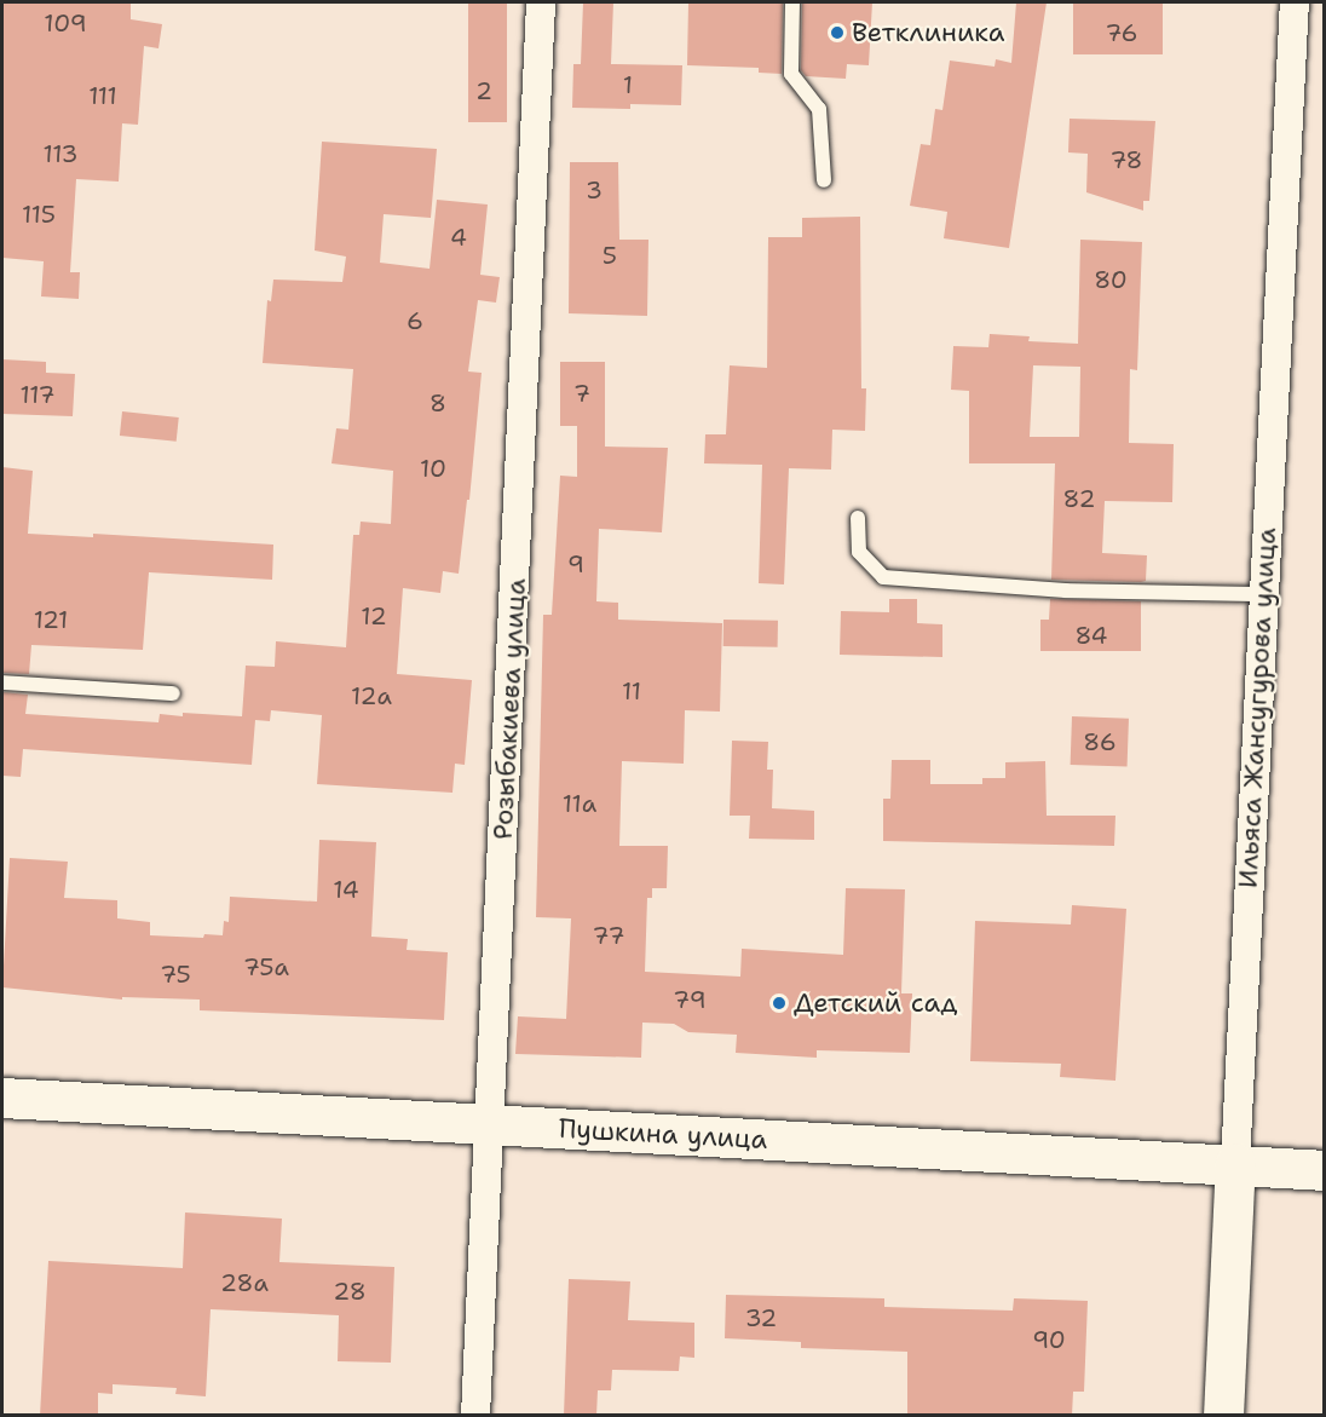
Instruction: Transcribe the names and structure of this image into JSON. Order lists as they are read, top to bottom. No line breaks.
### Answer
{"streets":{"main road":["Ильяса Жансугурова улица","Пушкина улица"],"street":["Розыбакиева улица"]},"crossings":[["Ильяса Жансугурова улица","Пушкина улица"],["Розыбакиева улица","Пушкина улица"]],"places":["Ветклиника","Детский сад"],"house_numbers":["109","76","1","2","111","113","78","3","115","4","5","80","6","7","117","8","10","82","9","12","121","84","11","12а","86","11а","14","77","75а","75","79","28а","28","32","90"]}
